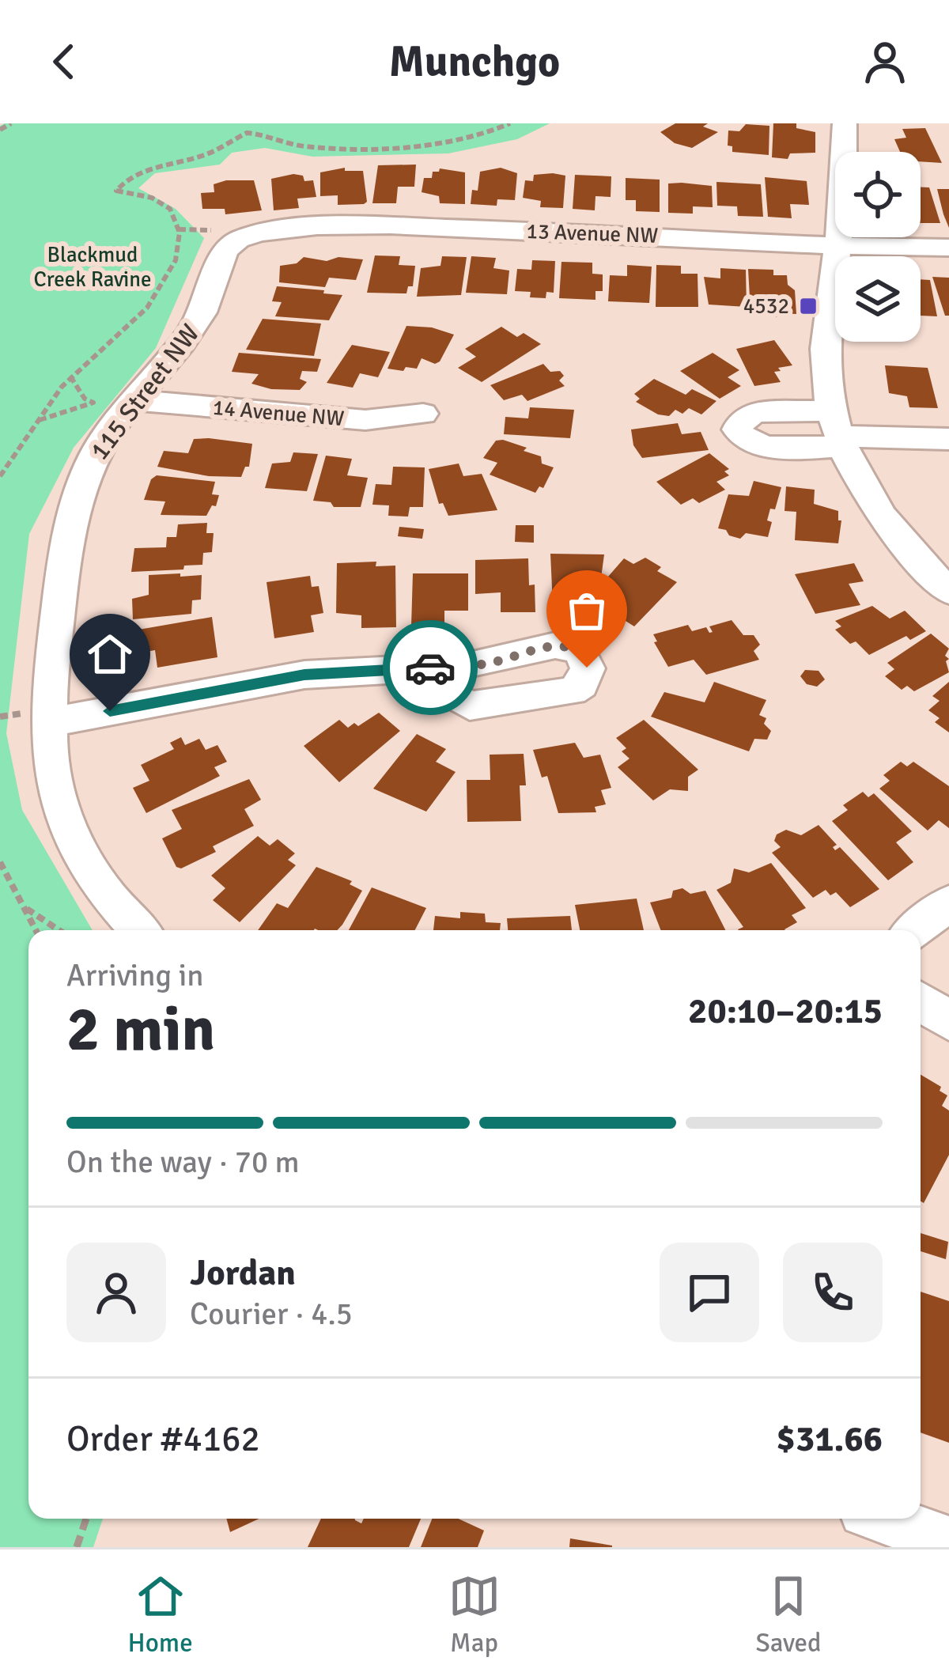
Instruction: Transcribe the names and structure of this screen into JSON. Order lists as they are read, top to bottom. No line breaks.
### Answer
{"streets":{"street":["13 Avenue NW","115 Street NW","14 Avenue NW"]},"crossings":[["13 Avenue NW","115 Street NW"],["115 Street NW","14 Avenue NW"]],"parks":["Blackmud Creek Ravine"],"places":{"transit":["4532"]},"page":{"header":"Munchgo","heading":["2 min","Arriving in","20:10–20:15"],"panel":["Jordan","Courier · 4.5","Order #4162","$31.66"],"bar":"On the way · 70 m","tabs":["Home","Map","Saved"]}}
